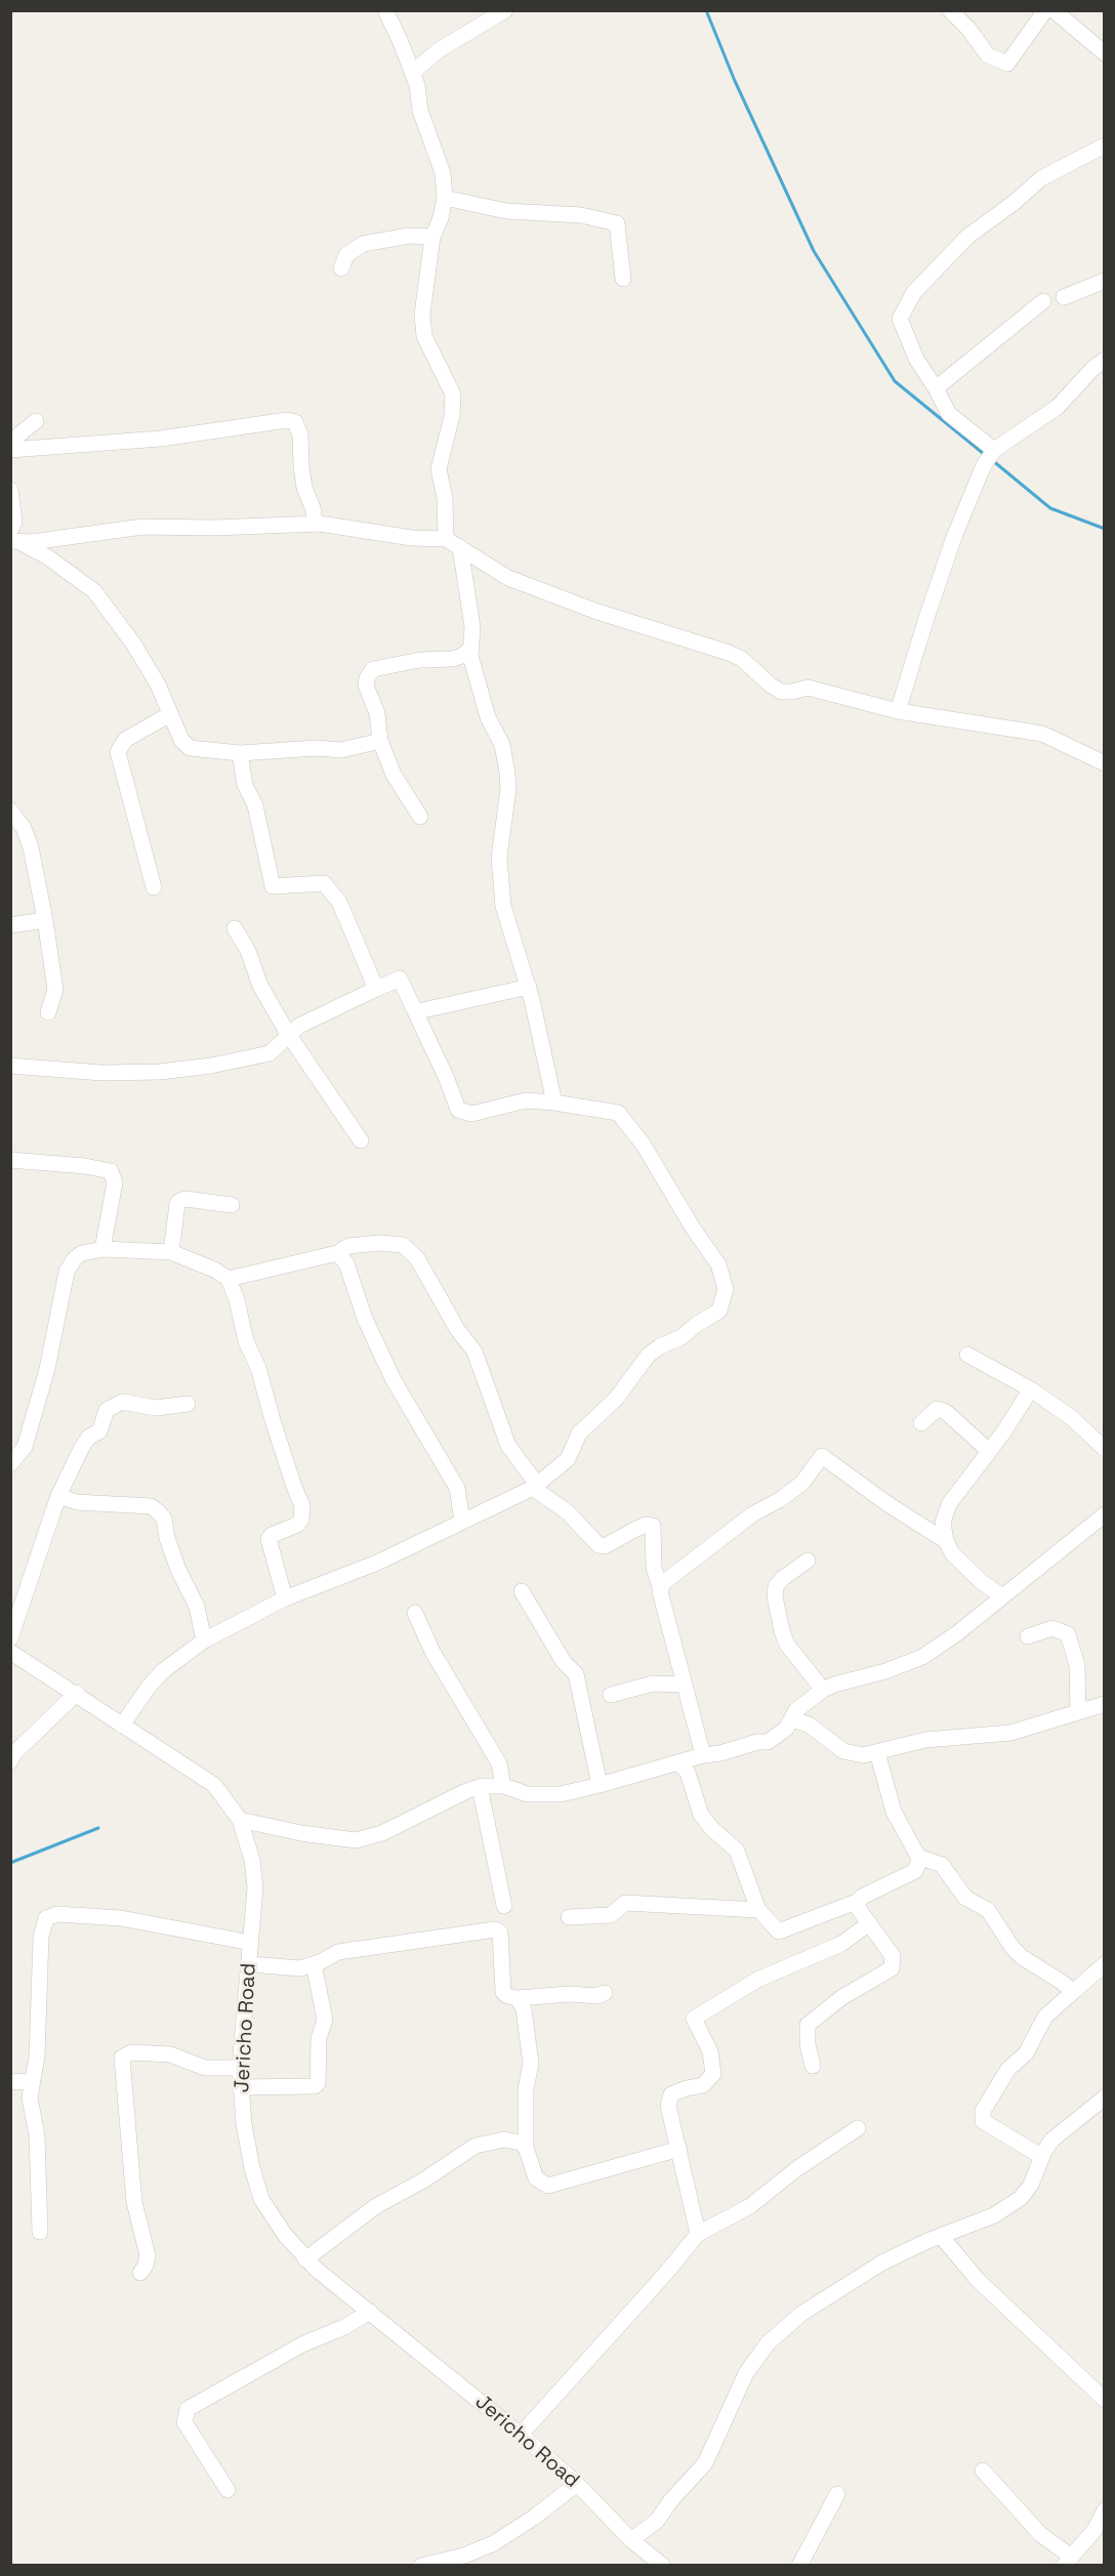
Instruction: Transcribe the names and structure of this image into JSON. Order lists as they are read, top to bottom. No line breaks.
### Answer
{"streets":{"street":["Jericho Road"]}}
